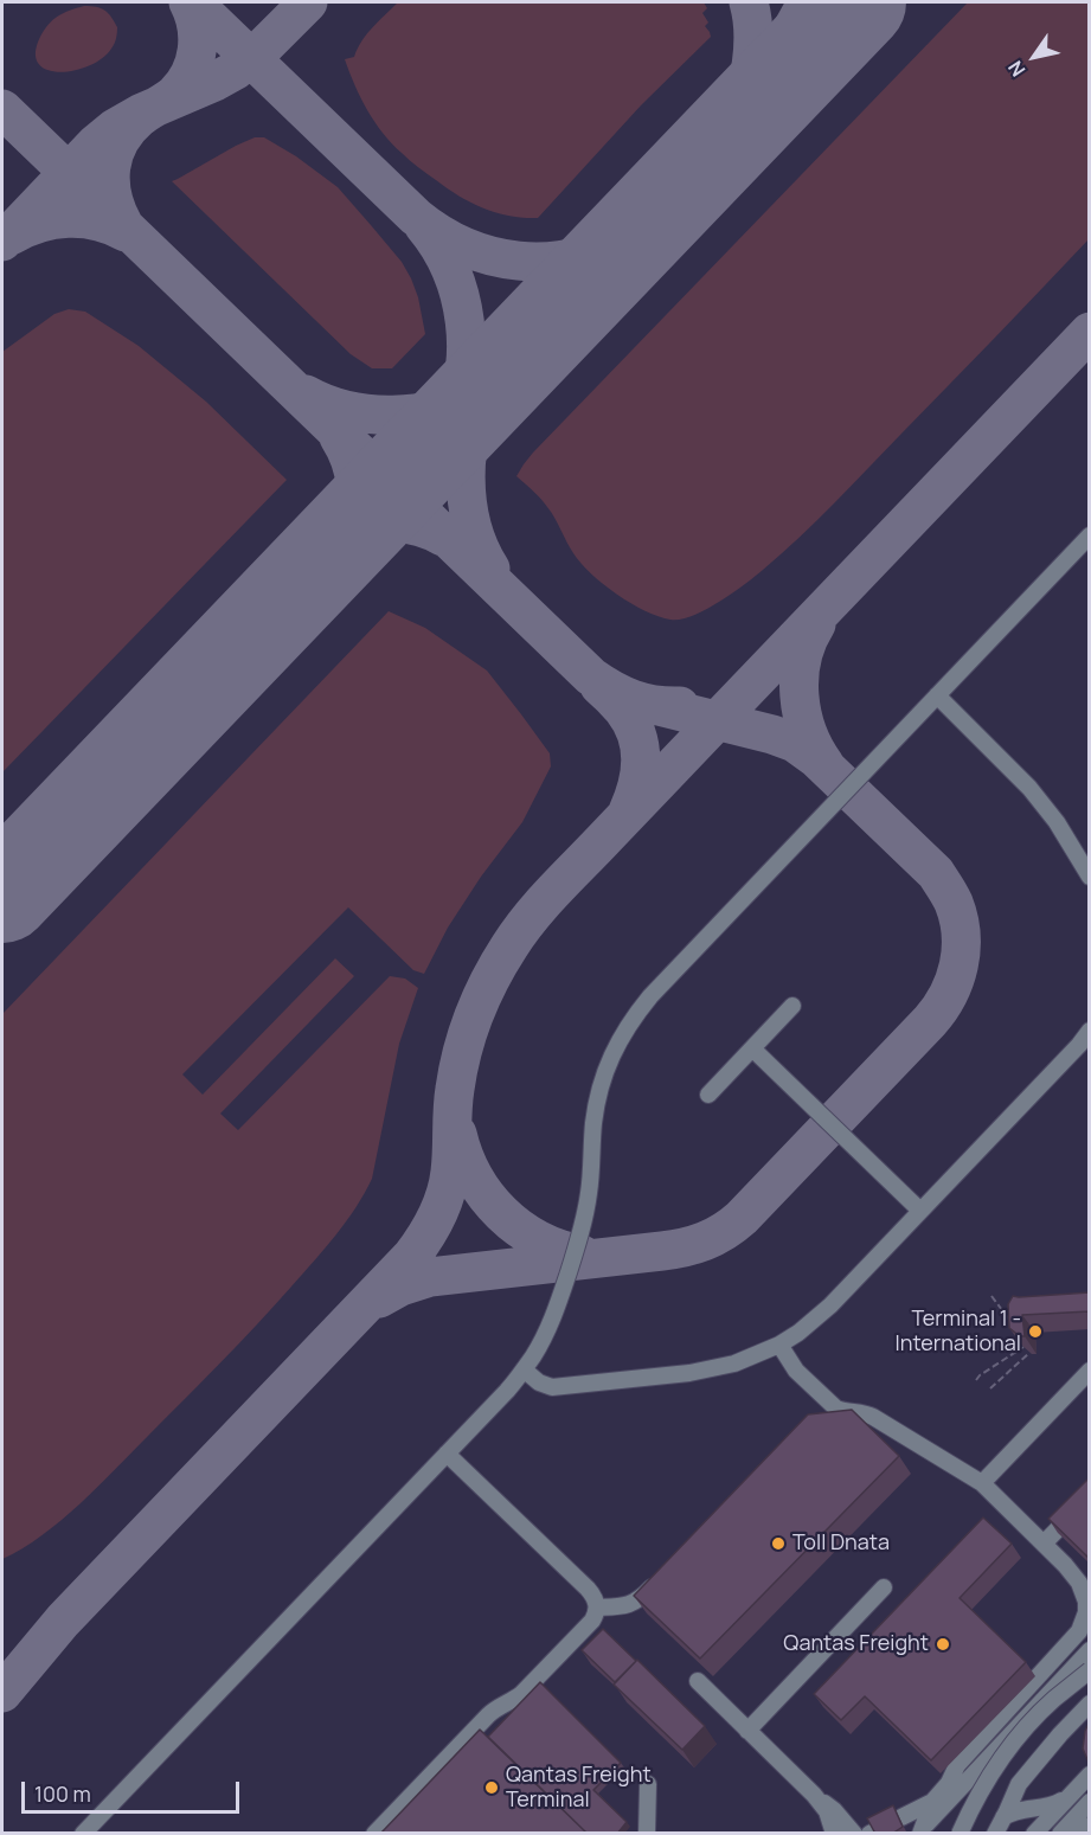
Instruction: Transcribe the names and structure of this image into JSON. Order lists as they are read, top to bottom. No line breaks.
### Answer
{"places":["Terminal 1 - International","Toll Dnata","Qantas Freight","Qantas Freight Terminal"],"scale_bar":"100 m","north":"bottom left"}
